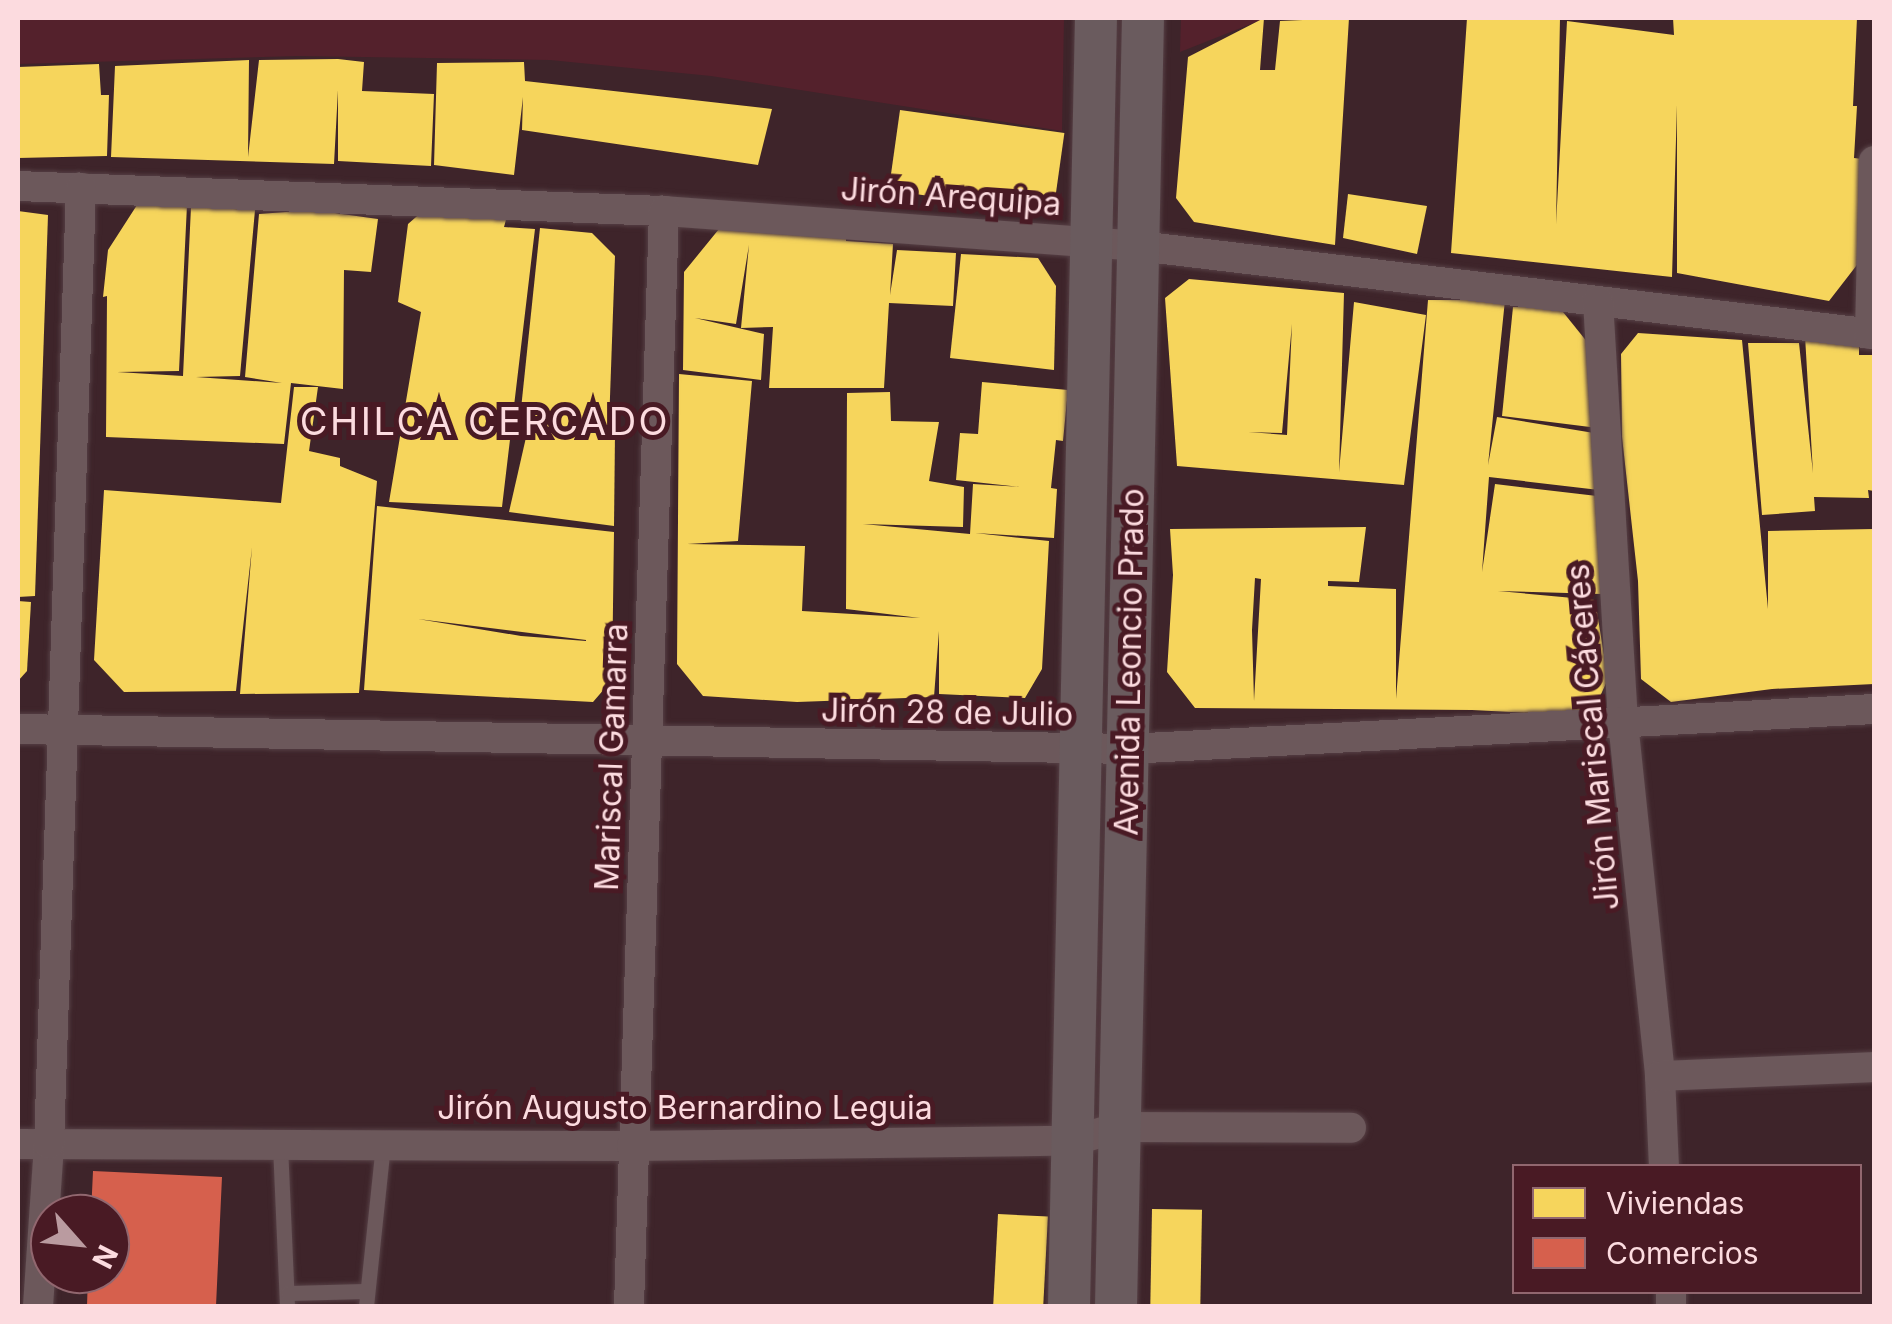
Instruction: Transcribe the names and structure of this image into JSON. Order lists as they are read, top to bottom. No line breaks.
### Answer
{"streets":{"street":["Jirón Arequipa","Avenida Leoncio Prado","Jirón 28 de Julio","Jirón Mariscal Cáceres","Mariscal Gamarra","Jirón Augusto Bernardino Leguia"]},"crossings":[["Jirón Arequipa","Avenida Leoncio Prado"],["Jirón Arequipa","Jirón Mariscal Cáceres"],["Jirón Arequipa","Mariscal Gamarra"],["Avenida Leoncio Prado","Jirón 28 de Julio"],["Avenida Leoncio Prado","Jirón Augusto Bernardino Leguia"],["Jirón 28 de Julio","Jirón Mariscal Cáceres"],["Jirón 28 de Julio","Mariscal Gamarra"],["Mariscal Gamarra","Jirón Augusto Bernardino Leguia"]],"districts":["CHILCA CERCADO"],"legend":["Viviendas","Comercios"],"north":"bottom right"}
